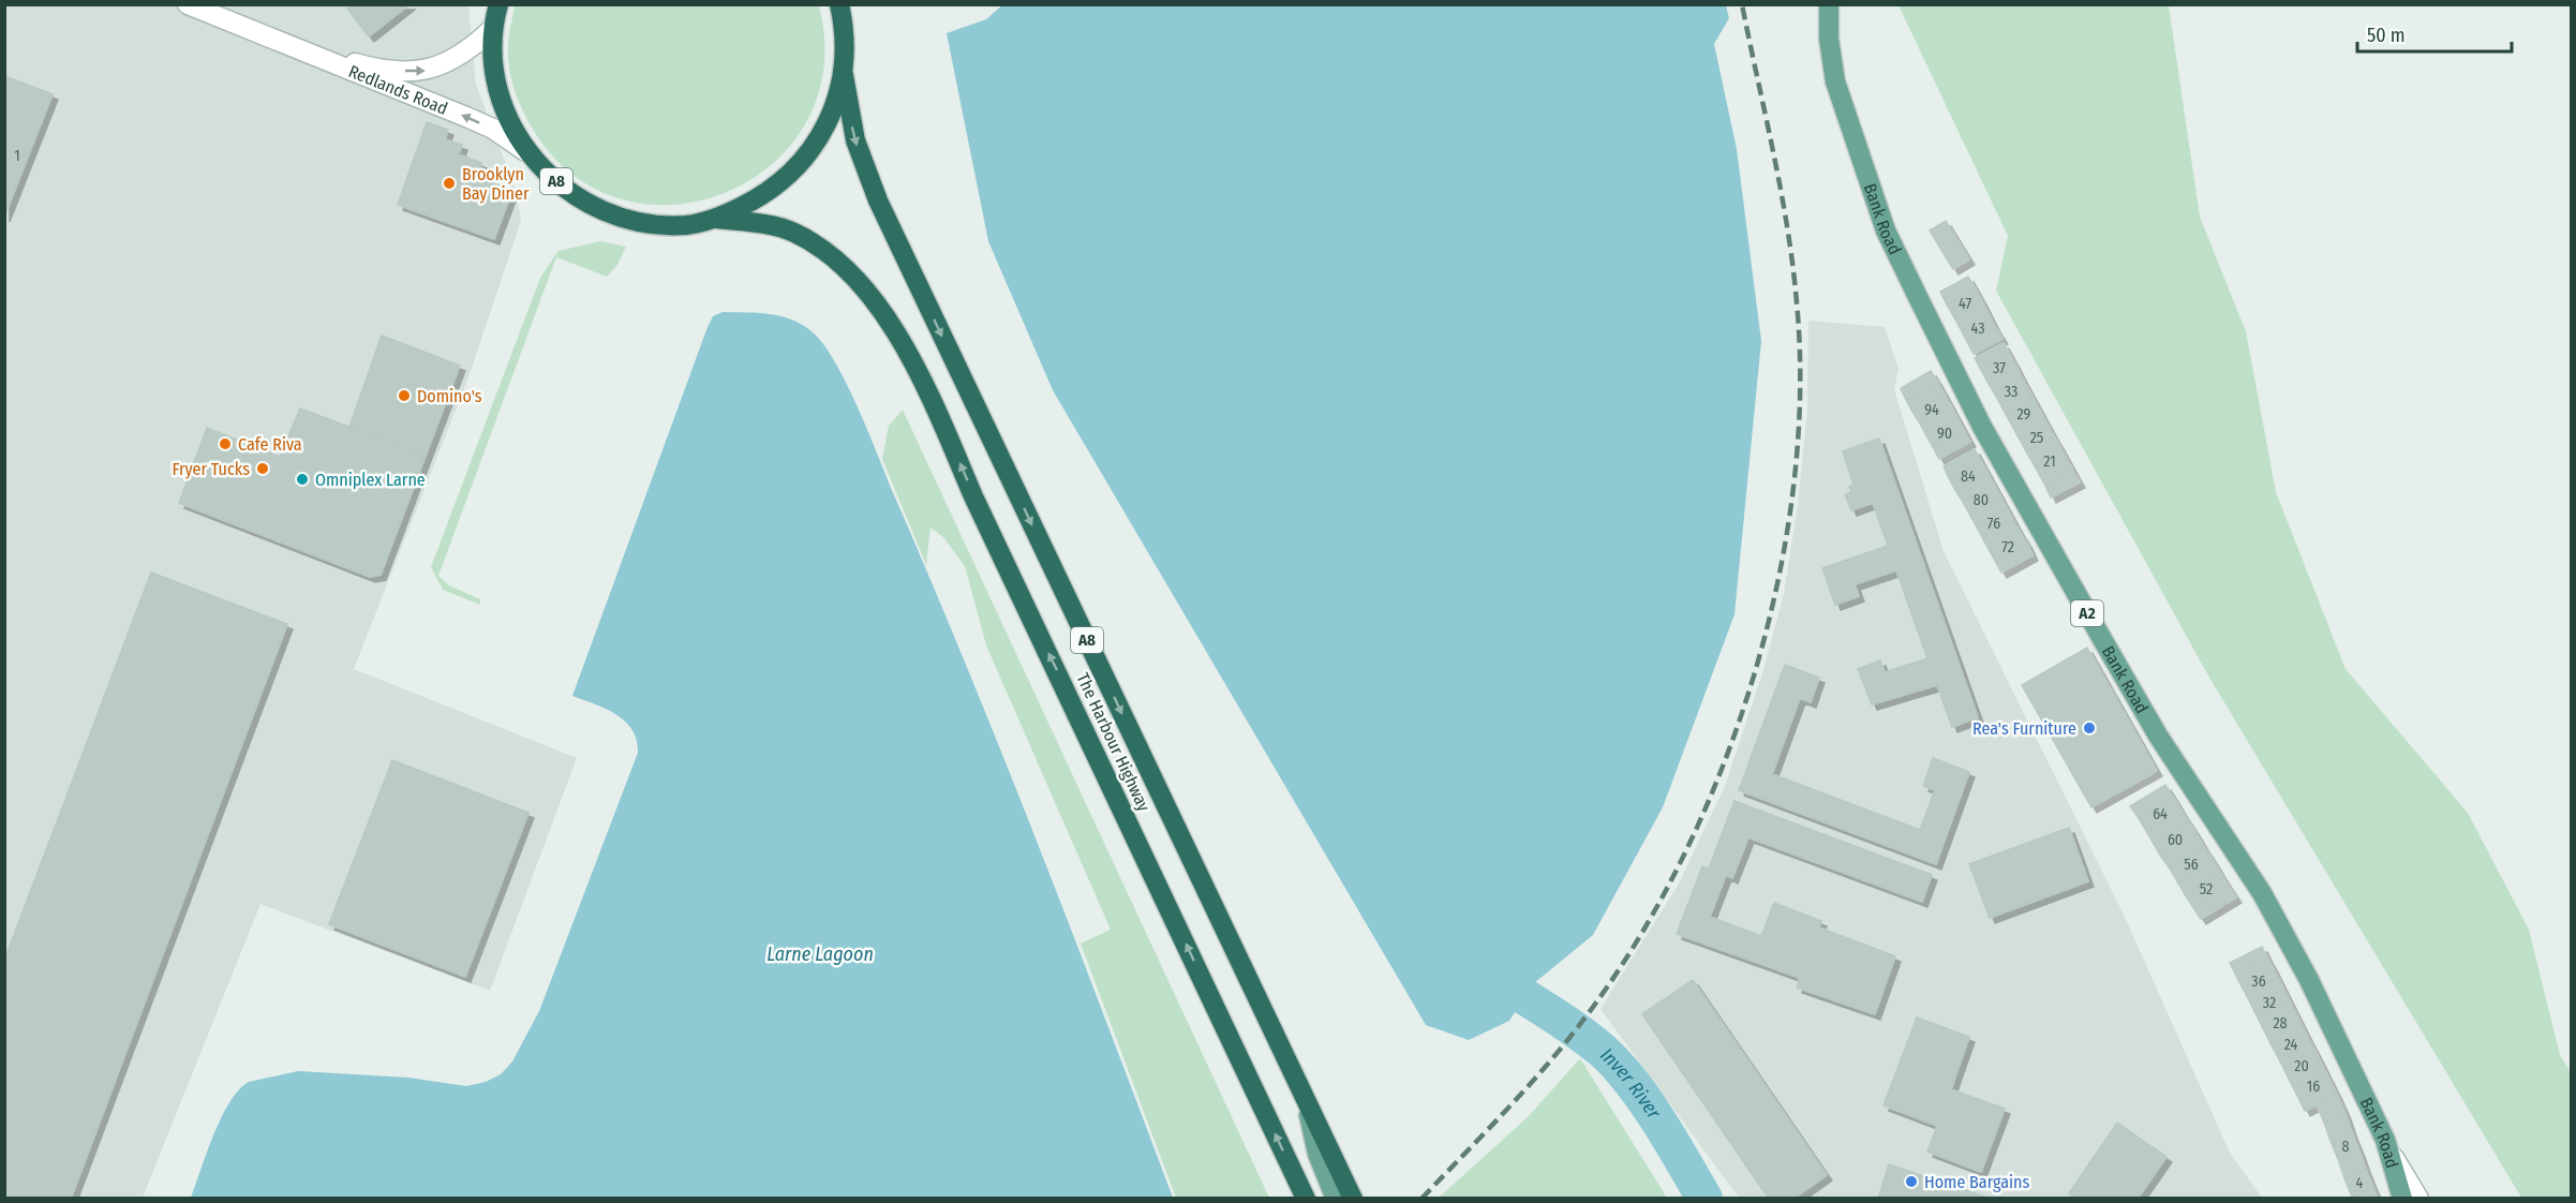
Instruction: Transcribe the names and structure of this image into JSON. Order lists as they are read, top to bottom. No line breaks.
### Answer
{"streets":{"highway":["A8","The Harbour Highway"],"main road":["Bank Road","A2"],"street":["Redlands Road"]},"crossings":[["Redlands Road","A8"],["A8","The Harbour Highway"]],"water":["Larne Lagoon","Inver River"],"places":["Brooklyn Bay Diner","Domino's","Cafe Riva","Fryer Tucks","Omniplex Larne","Rea's Furniture","Home Bargains"],"house_numbers":["1","47","43","37","33","94","29","90","25","21","84","80","76","72","64","60","56","52","36","32","28","24","20","16","8","4"],"scale_bar":"50 m"}
